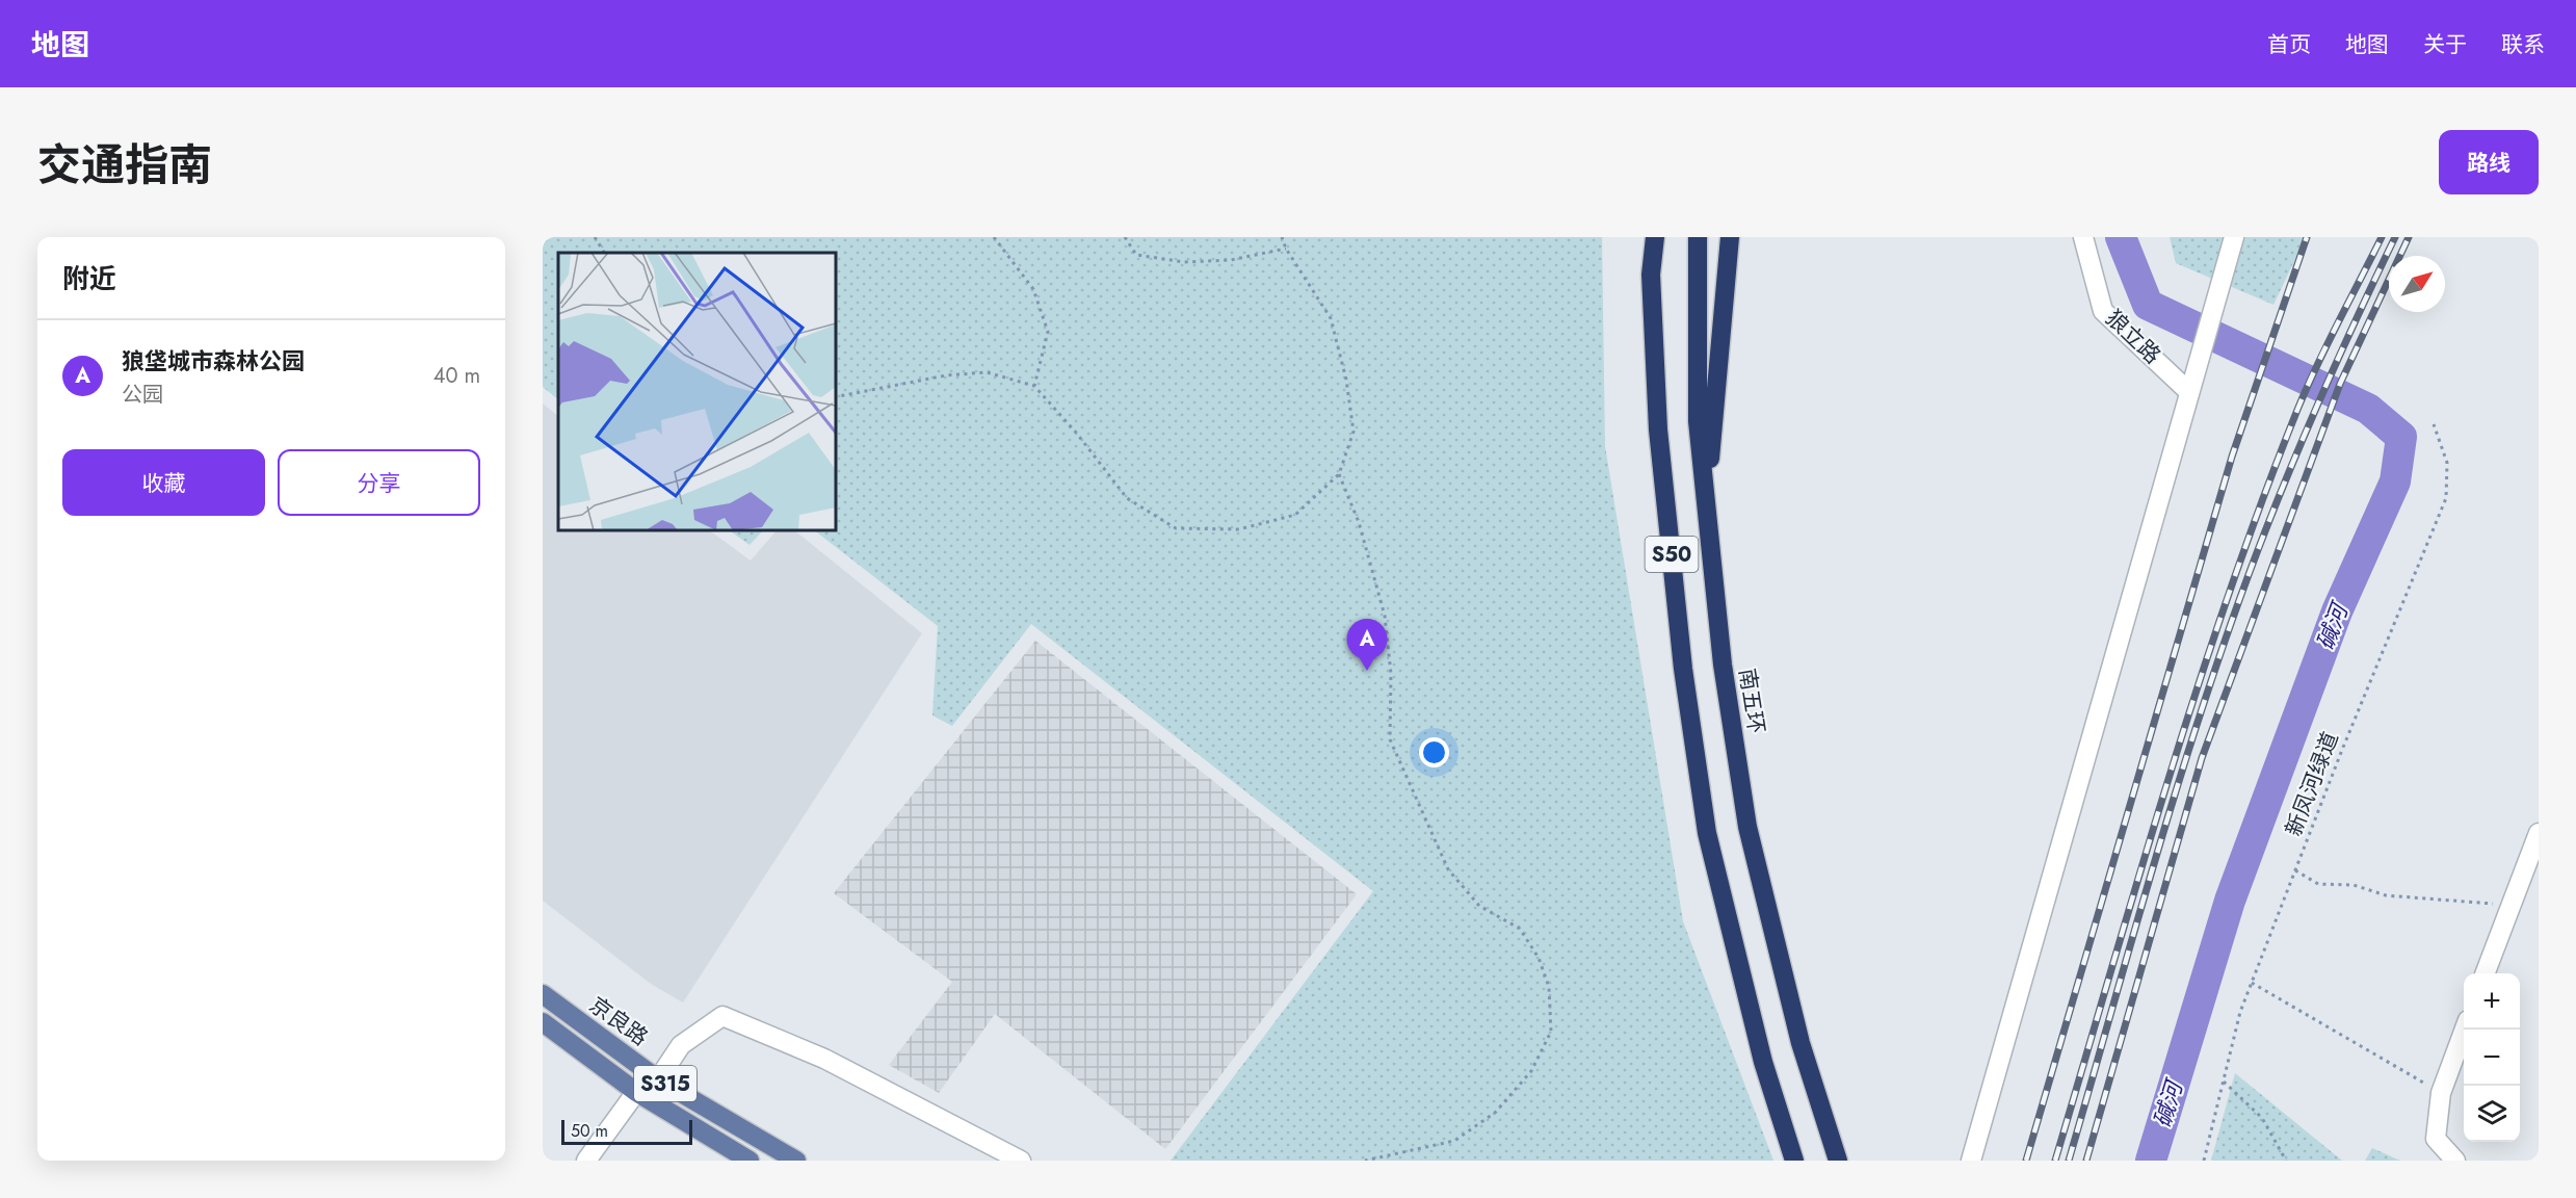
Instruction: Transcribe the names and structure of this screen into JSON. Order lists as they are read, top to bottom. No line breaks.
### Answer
{"streets":{"highway":["S50","南五环"],"main road":["京良路","S315"],"street":["狼立路"],"path":["新凤河绿道"]},"water":["碱河"],"scale_bar":"50 m","north":"top right","page":{"header":"地图","nav":["首页","地图","关于","联系"],"title":"交通指南","buttons":["路线",["收藏","分享"]],"heading":"附近","list":[{"mark":"A","name":"狼垡城市森林公园","note":"公园","value":"40 m"}],"pins":"A","map_buttons":["+","−"],"scale":"50 m"}}
